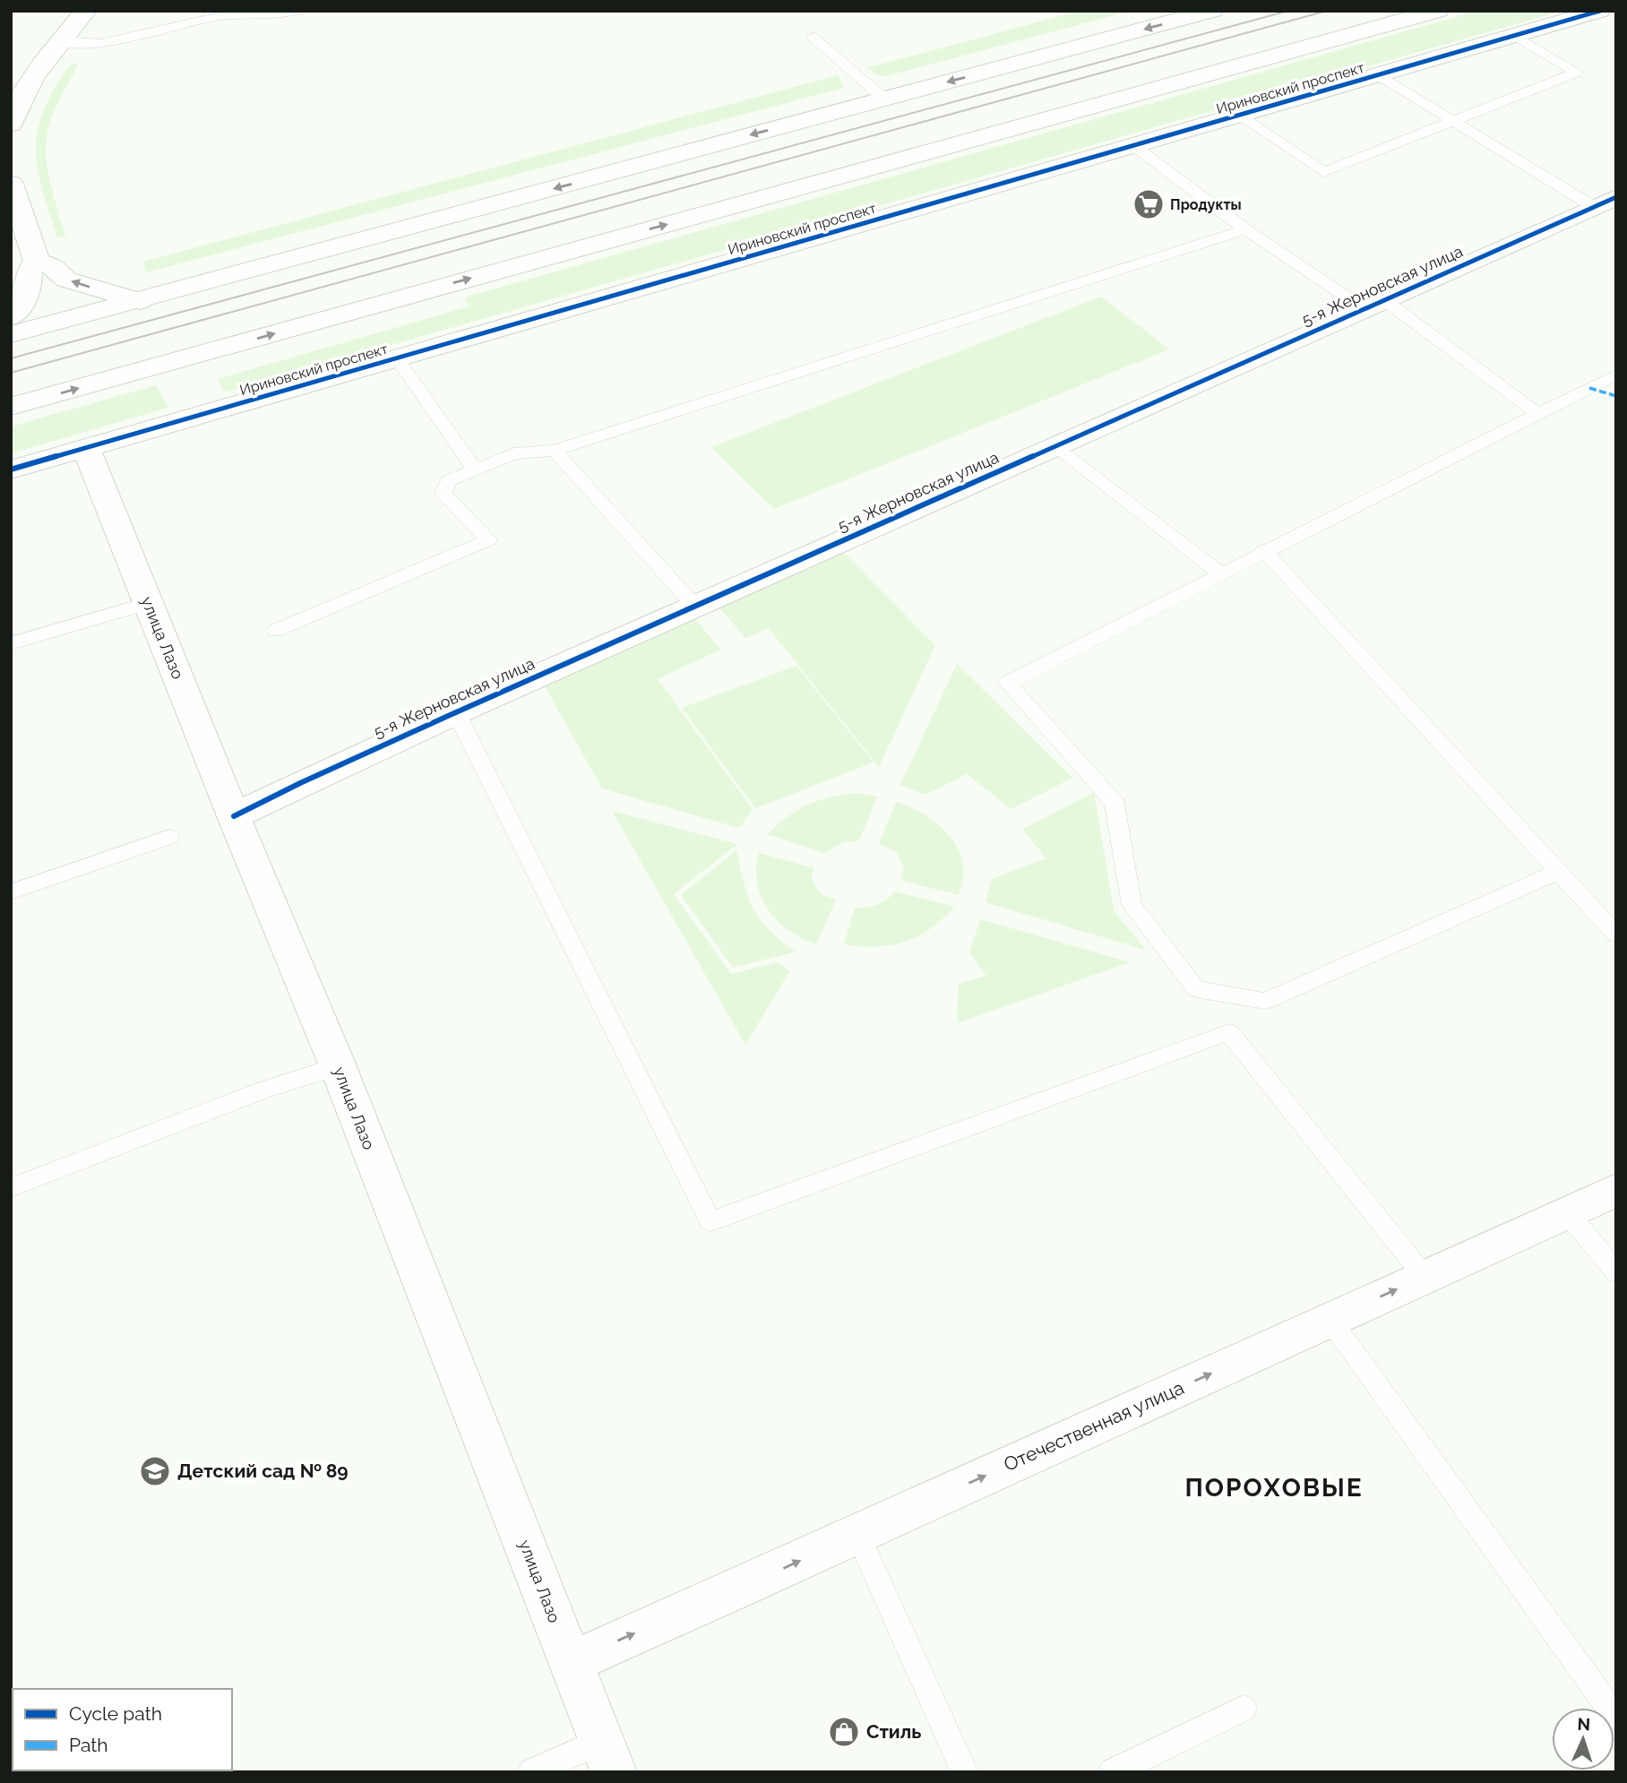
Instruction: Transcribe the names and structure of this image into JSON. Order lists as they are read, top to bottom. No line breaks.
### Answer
{"streets":{"street":["Ириновский проспект","5-я Жерновская улица","улица Лазо","Отечественная улица"]},"crossings":[["Ириновский проспект","улица Лазо"],["5-я Жерновская улица","улица Лазо"],["улица Лазо","Отечественная улица"]],"one_way":["Отечественная улица"],"districts":["ПОРОХОВЫЕ"],"places":{"supermarket":["Продукты"],"school or university":["Детский сад № 89"],"shop":["Стиль"]},"legend":["Cycle path","Path"],"north":"top"}
